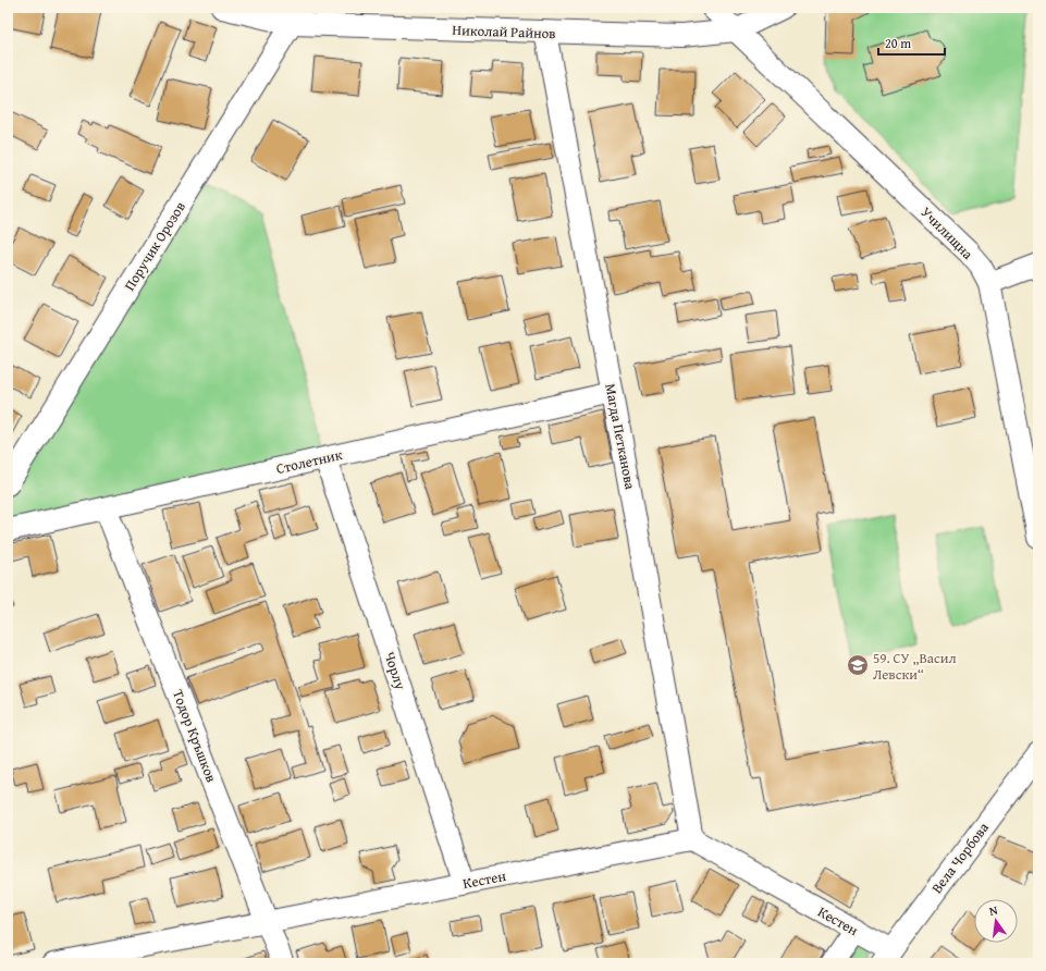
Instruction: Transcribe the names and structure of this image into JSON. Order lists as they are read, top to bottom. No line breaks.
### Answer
{"streets":{"street":["Николай Райнов","Училищна","Поручик Орозов","Магда Петканова","Столетник","Чорлу","Тодор Кръшков","Вела Чорбова","Кестен"]},"crossings":[["Николай Райнов","Училищна"],["Николай Райнов","Поручик Орозов"],["Николай Райнов","Магда Петканова"],["Магда Петканова","Столетник"],["Магда Петканова","Кестен"],["Столетник","Чорлу"],["Столетник","Тодор Кръшков"],["Чорлу","Кестен"],["Тодор Кръшков","Кестен"],["Вела Чорбова","Кестен"]],"places":{"school or university":["59. СУ „Васил Левски“"]},"scale_bar":"20 m","north":"top"}
